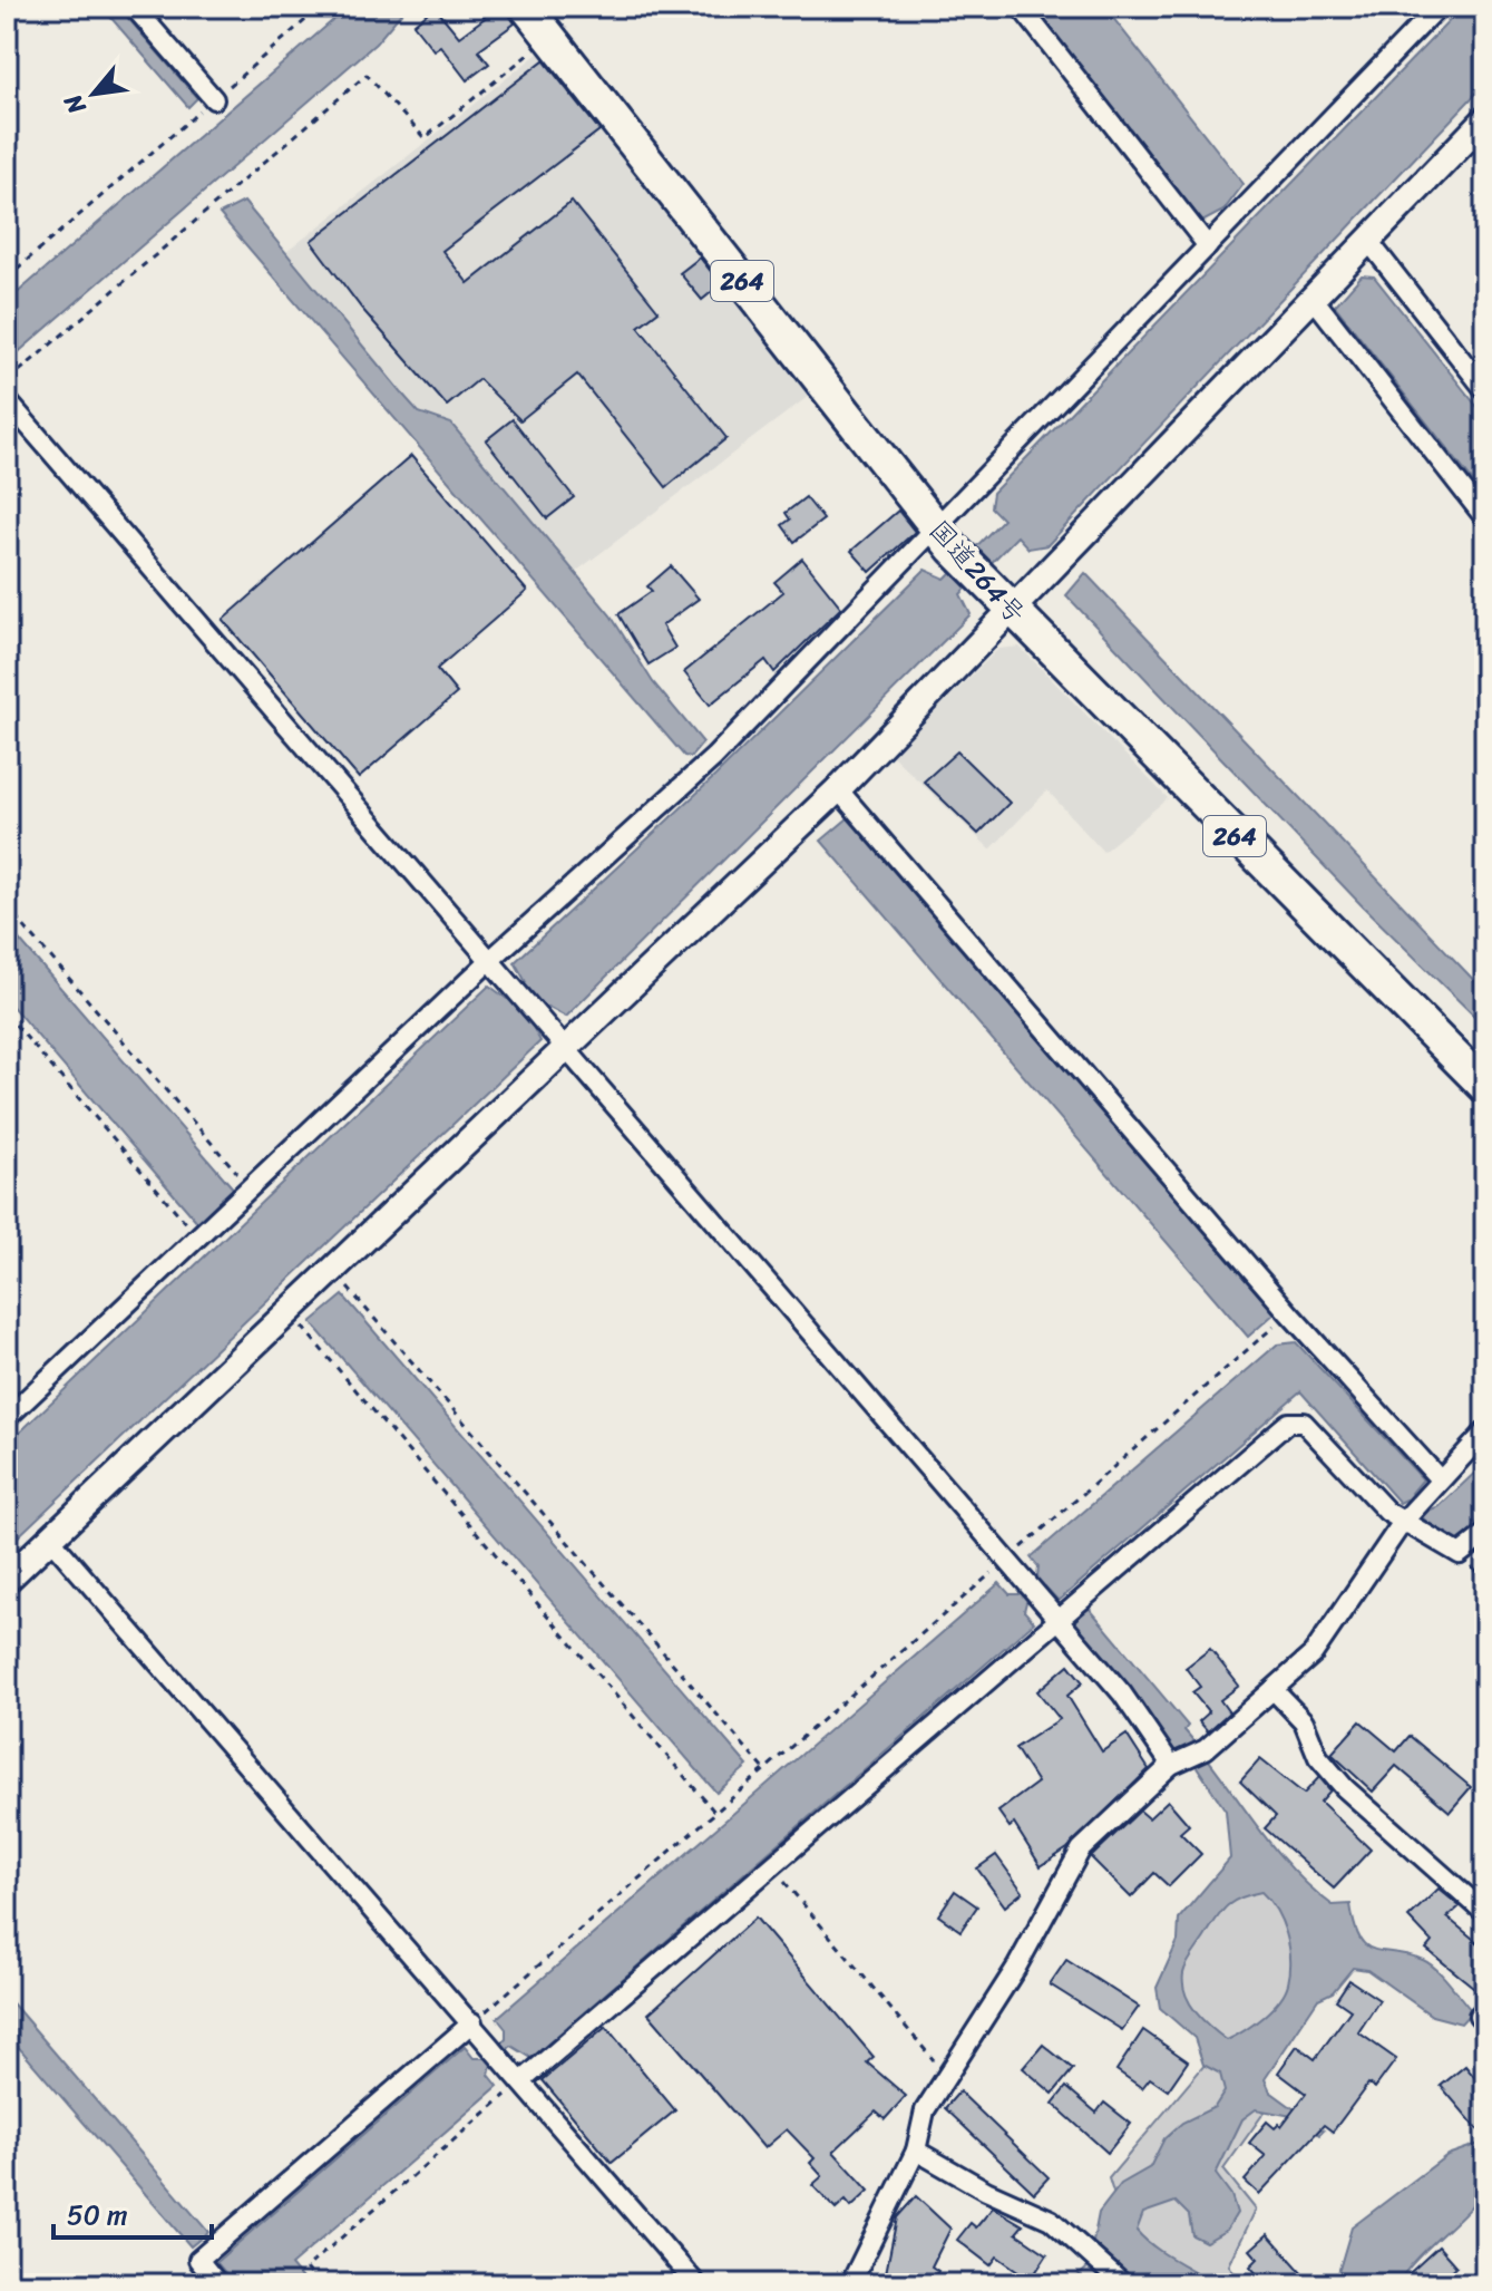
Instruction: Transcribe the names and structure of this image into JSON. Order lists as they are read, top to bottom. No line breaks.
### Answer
{"streets":{"highway":["264","国道264号"]},"scale_bar":"50 m","north":"bottom left"}
